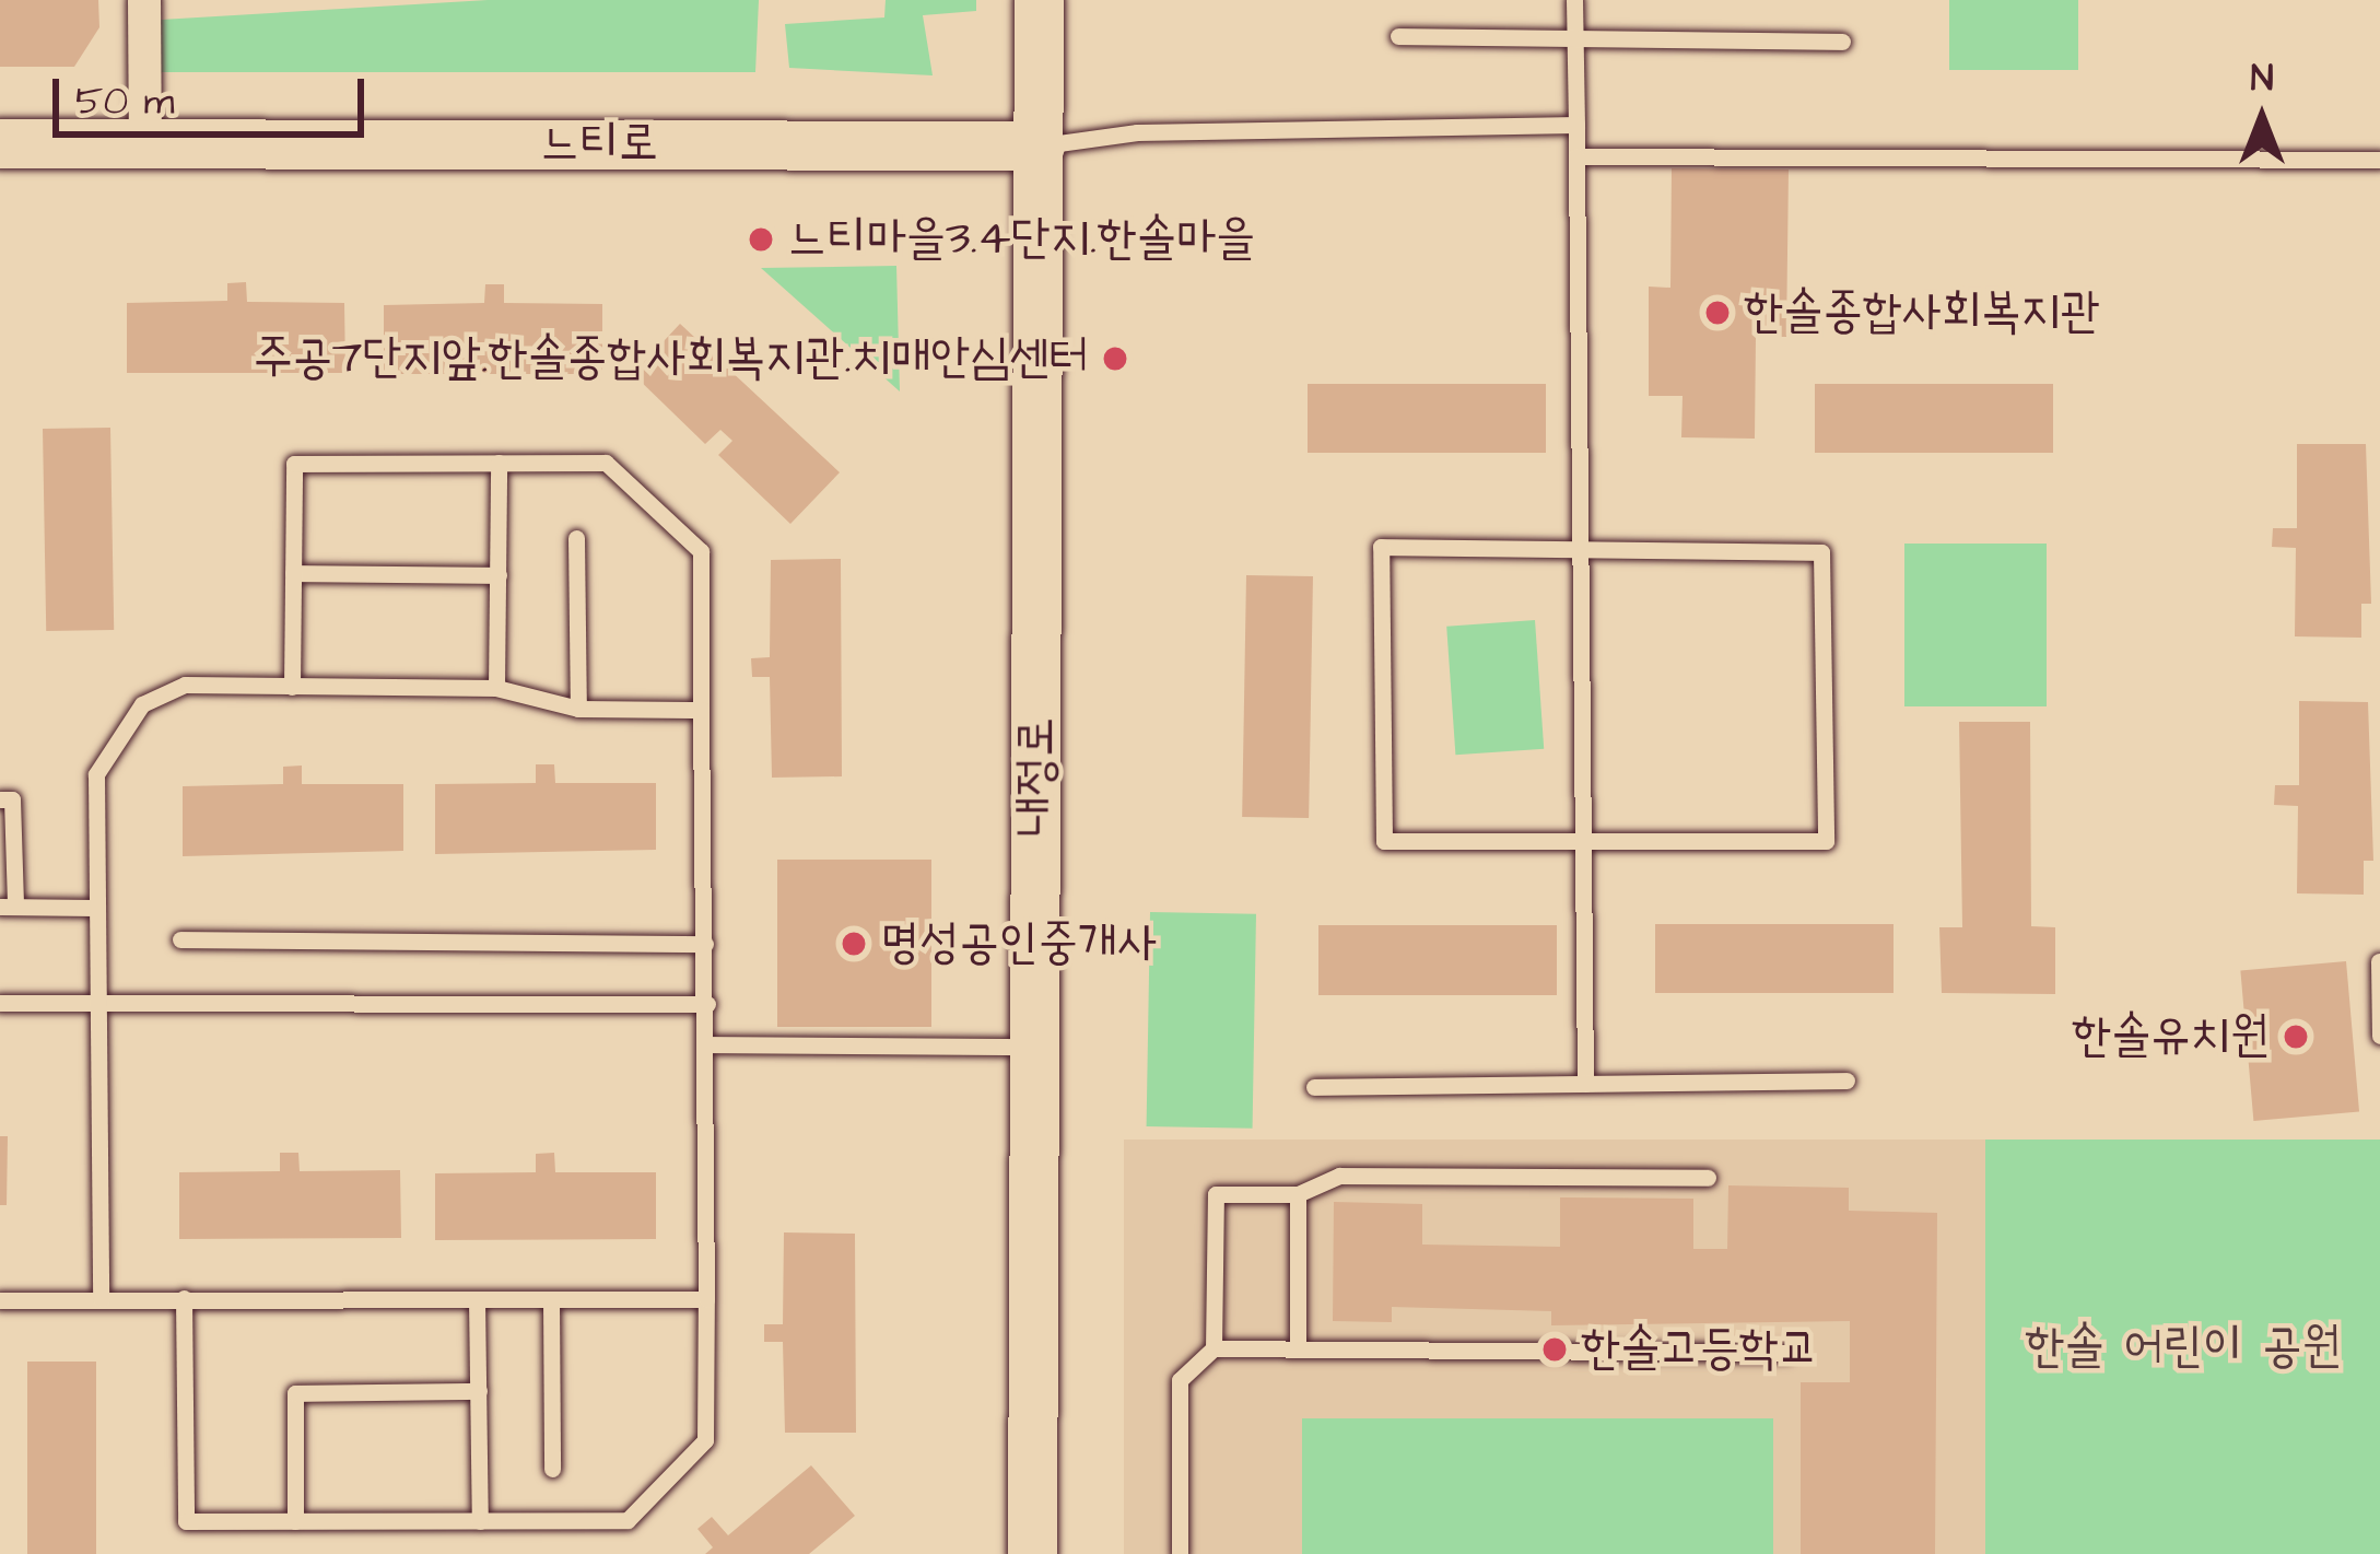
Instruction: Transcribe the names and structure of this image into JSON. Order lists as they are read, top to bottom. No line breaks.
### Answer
{"streets":{"street":["느티로","내정로"]},"crossings":[["느티로","내정로"]],"parks":["한솔 어린이 공원"],"places":["느티마을3.4단지.한솔마을","한솔종합사회복지관","주공7단지앞.한솔종합사회복지관.치매안심센터","명성공인중개사","한솔유치원","한솔고등학교"],"scale_bar":"50 m","north":"top"}
